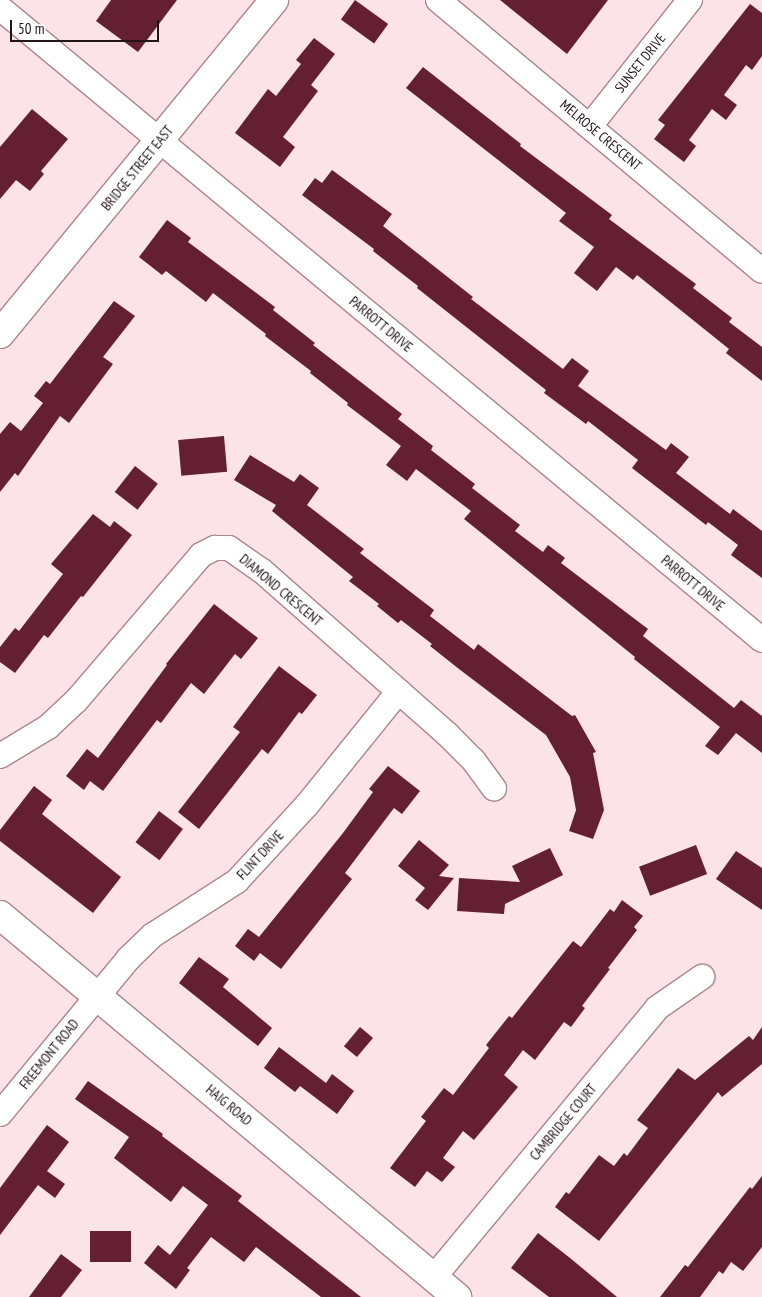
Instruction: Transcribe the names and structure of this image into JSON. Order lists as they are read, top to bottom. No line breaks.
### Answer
{"streets":{"street":["SUNSET DRIVE","MELROSE CRESCENT","BRIDGE STREET EAST","PARROTT DRIVE","DIAMOND CRESCENT","FLINT DRIVE","FREEMONT ROAD","HAIG ROAD","CAMBRIDGE COURT"]},"crossings":[["SUNSET DRIVE","MELROSE CRESCENT"],["BRIDGE STREET EAST","PARROTT DRIVE"],["DIAMOND CRESCENT","FLINT DRIVE"],["FLINT DRIVE","FREEMONT ROAD"],["FLINT DRIVE","HAIG ROAD"],["FREEMONT ROAD","HAIG ROAD"],["HAIG ROAD","CAMBRIDGE COURT"]],"scale_bar":"50 m"}
